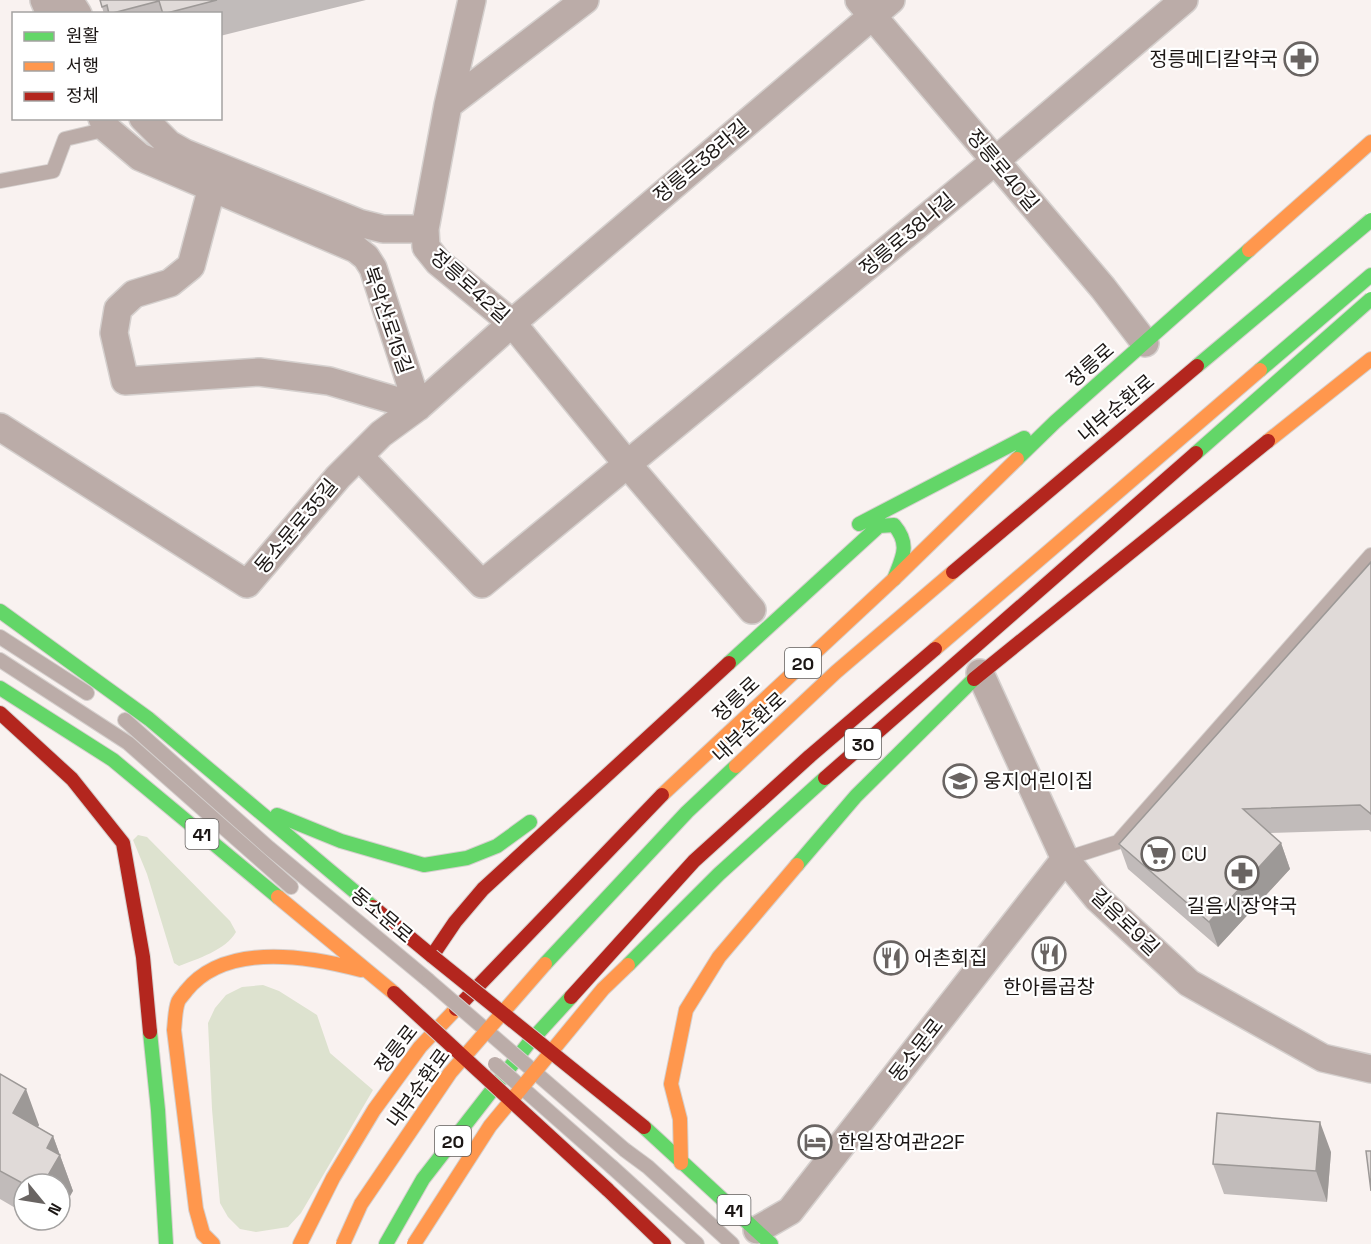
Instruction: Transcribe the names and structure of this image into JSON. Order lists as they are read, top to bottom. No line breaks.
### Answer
{"streets":{"main road":["정릉로","내부순환로","20","30","41","동소문로"],"street":["정릉로38라길","정릉로40길","정릉로38나길","정릉로42길","북악산로15길","동소문로35길","길음로9길"]},"crossings":[["정릉로38라길","정릉로40길"],["정릉로38라길","정릉로42길"],["정릉로38라길","동소문로35길"],["정릉로40길","정릉로38나길"],["정릉로40길","정릉로"],["정릉로38나길","정릉로42길"],["정릉로42길","동소문로35길"],["북악산로15길","동소문로35길"],["동소문로","길음로9길"]],"places":{"pharmacy":["정릉메디칼약국","길음시장약국"],"school or university":["웅지어린이집"],"supermarket":["CU"],"restaurant":["한아름곱창","어촌회집"],"hotel":["한일장여관22F"]},"legend":["원활","서행","정체"],"north":"bottom right"}
